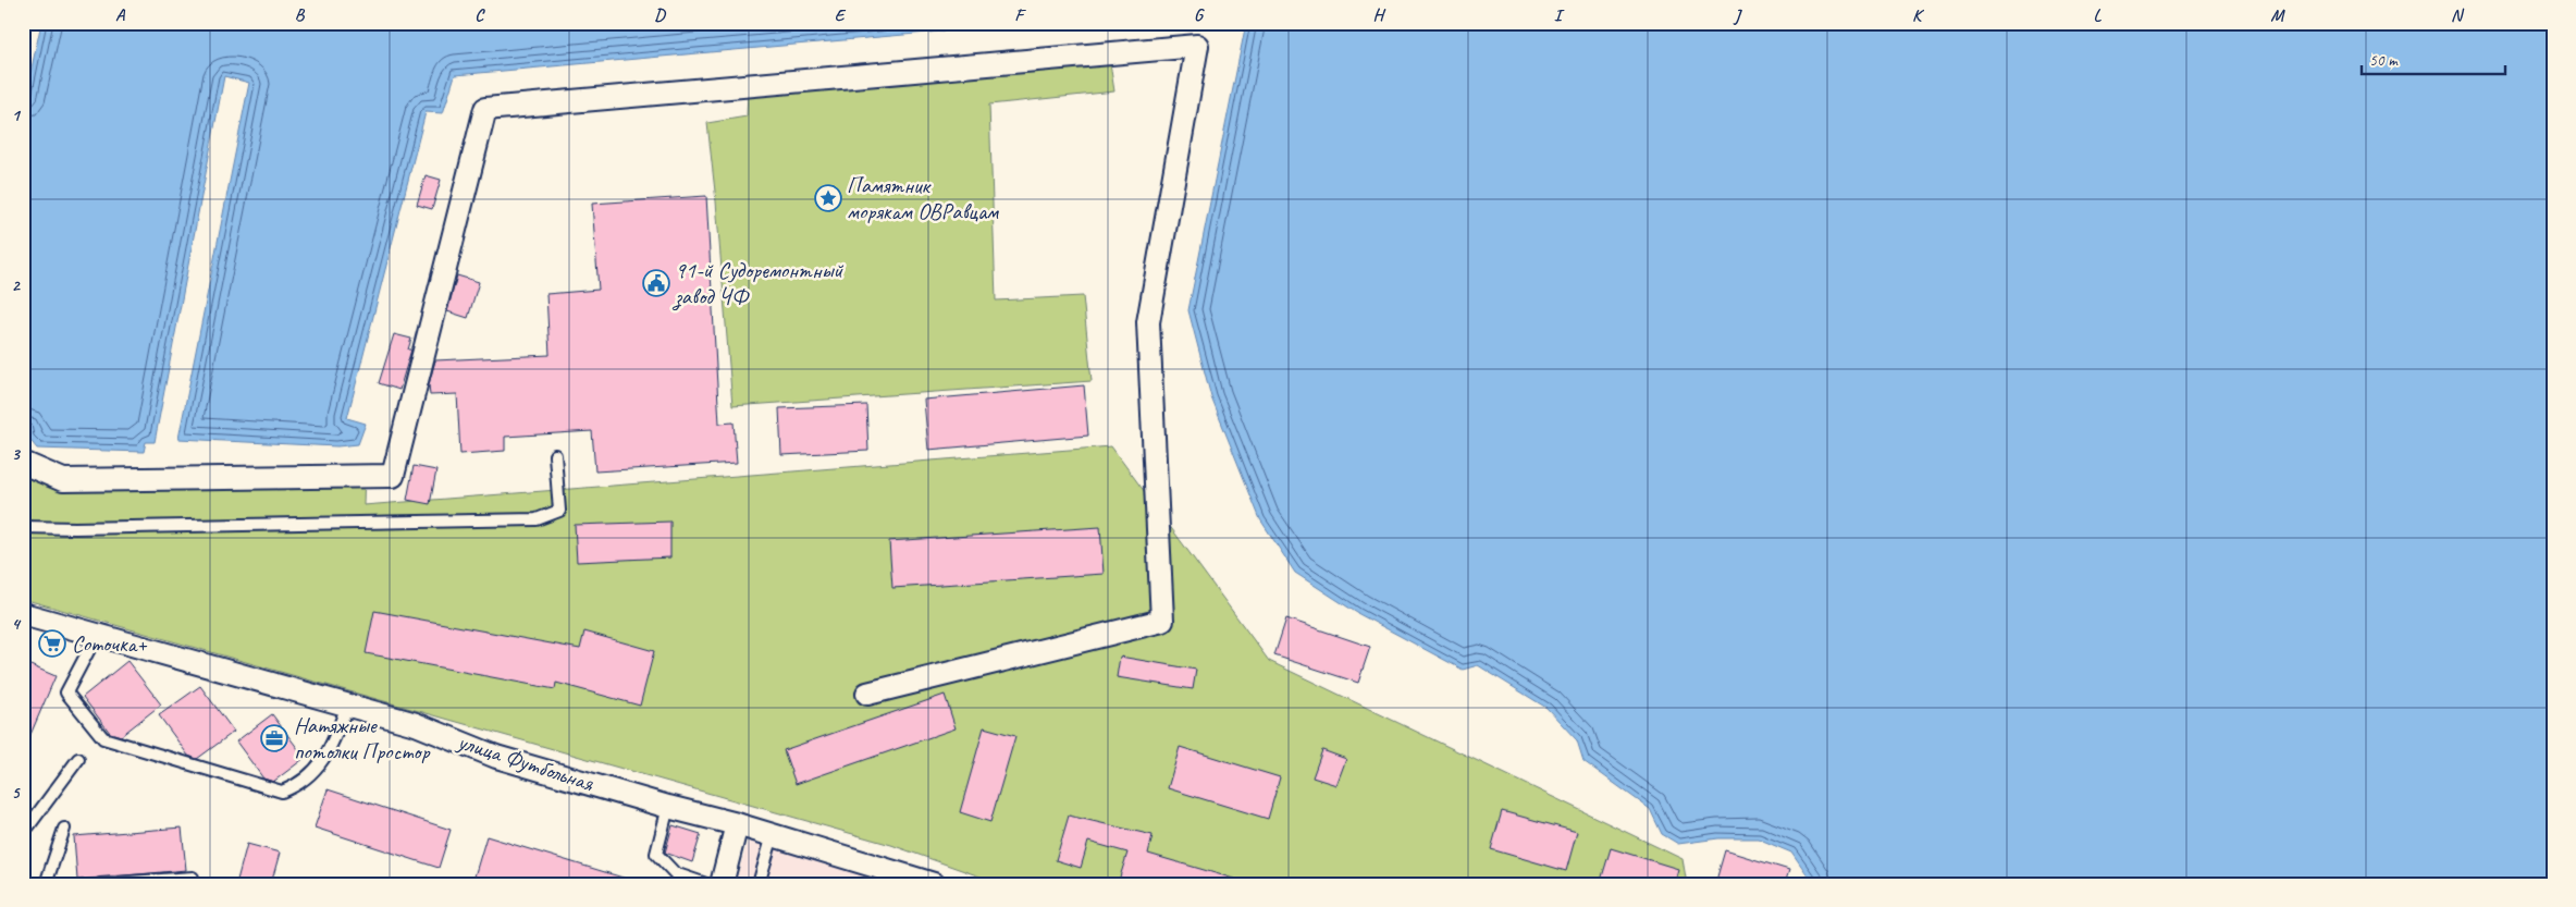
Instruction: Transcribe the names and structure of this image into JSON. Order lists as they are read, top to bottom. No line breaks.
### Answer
{"streets":{"street":["улица Футбольная"]},"places":{"place":["Памятник морякам ОВРавцам"],"public building":["91-й Судоремонтный завод ЧФ"],"supermarket":["Соточка+"],"office":["Натяжные потолки Простор"]},"scale_bar":"50 m","grid":{"columns":["A","B","C","D","E","F","G","H","I","J","K","L","M","N"],"rows":["1","2","3","4","5"]}}
